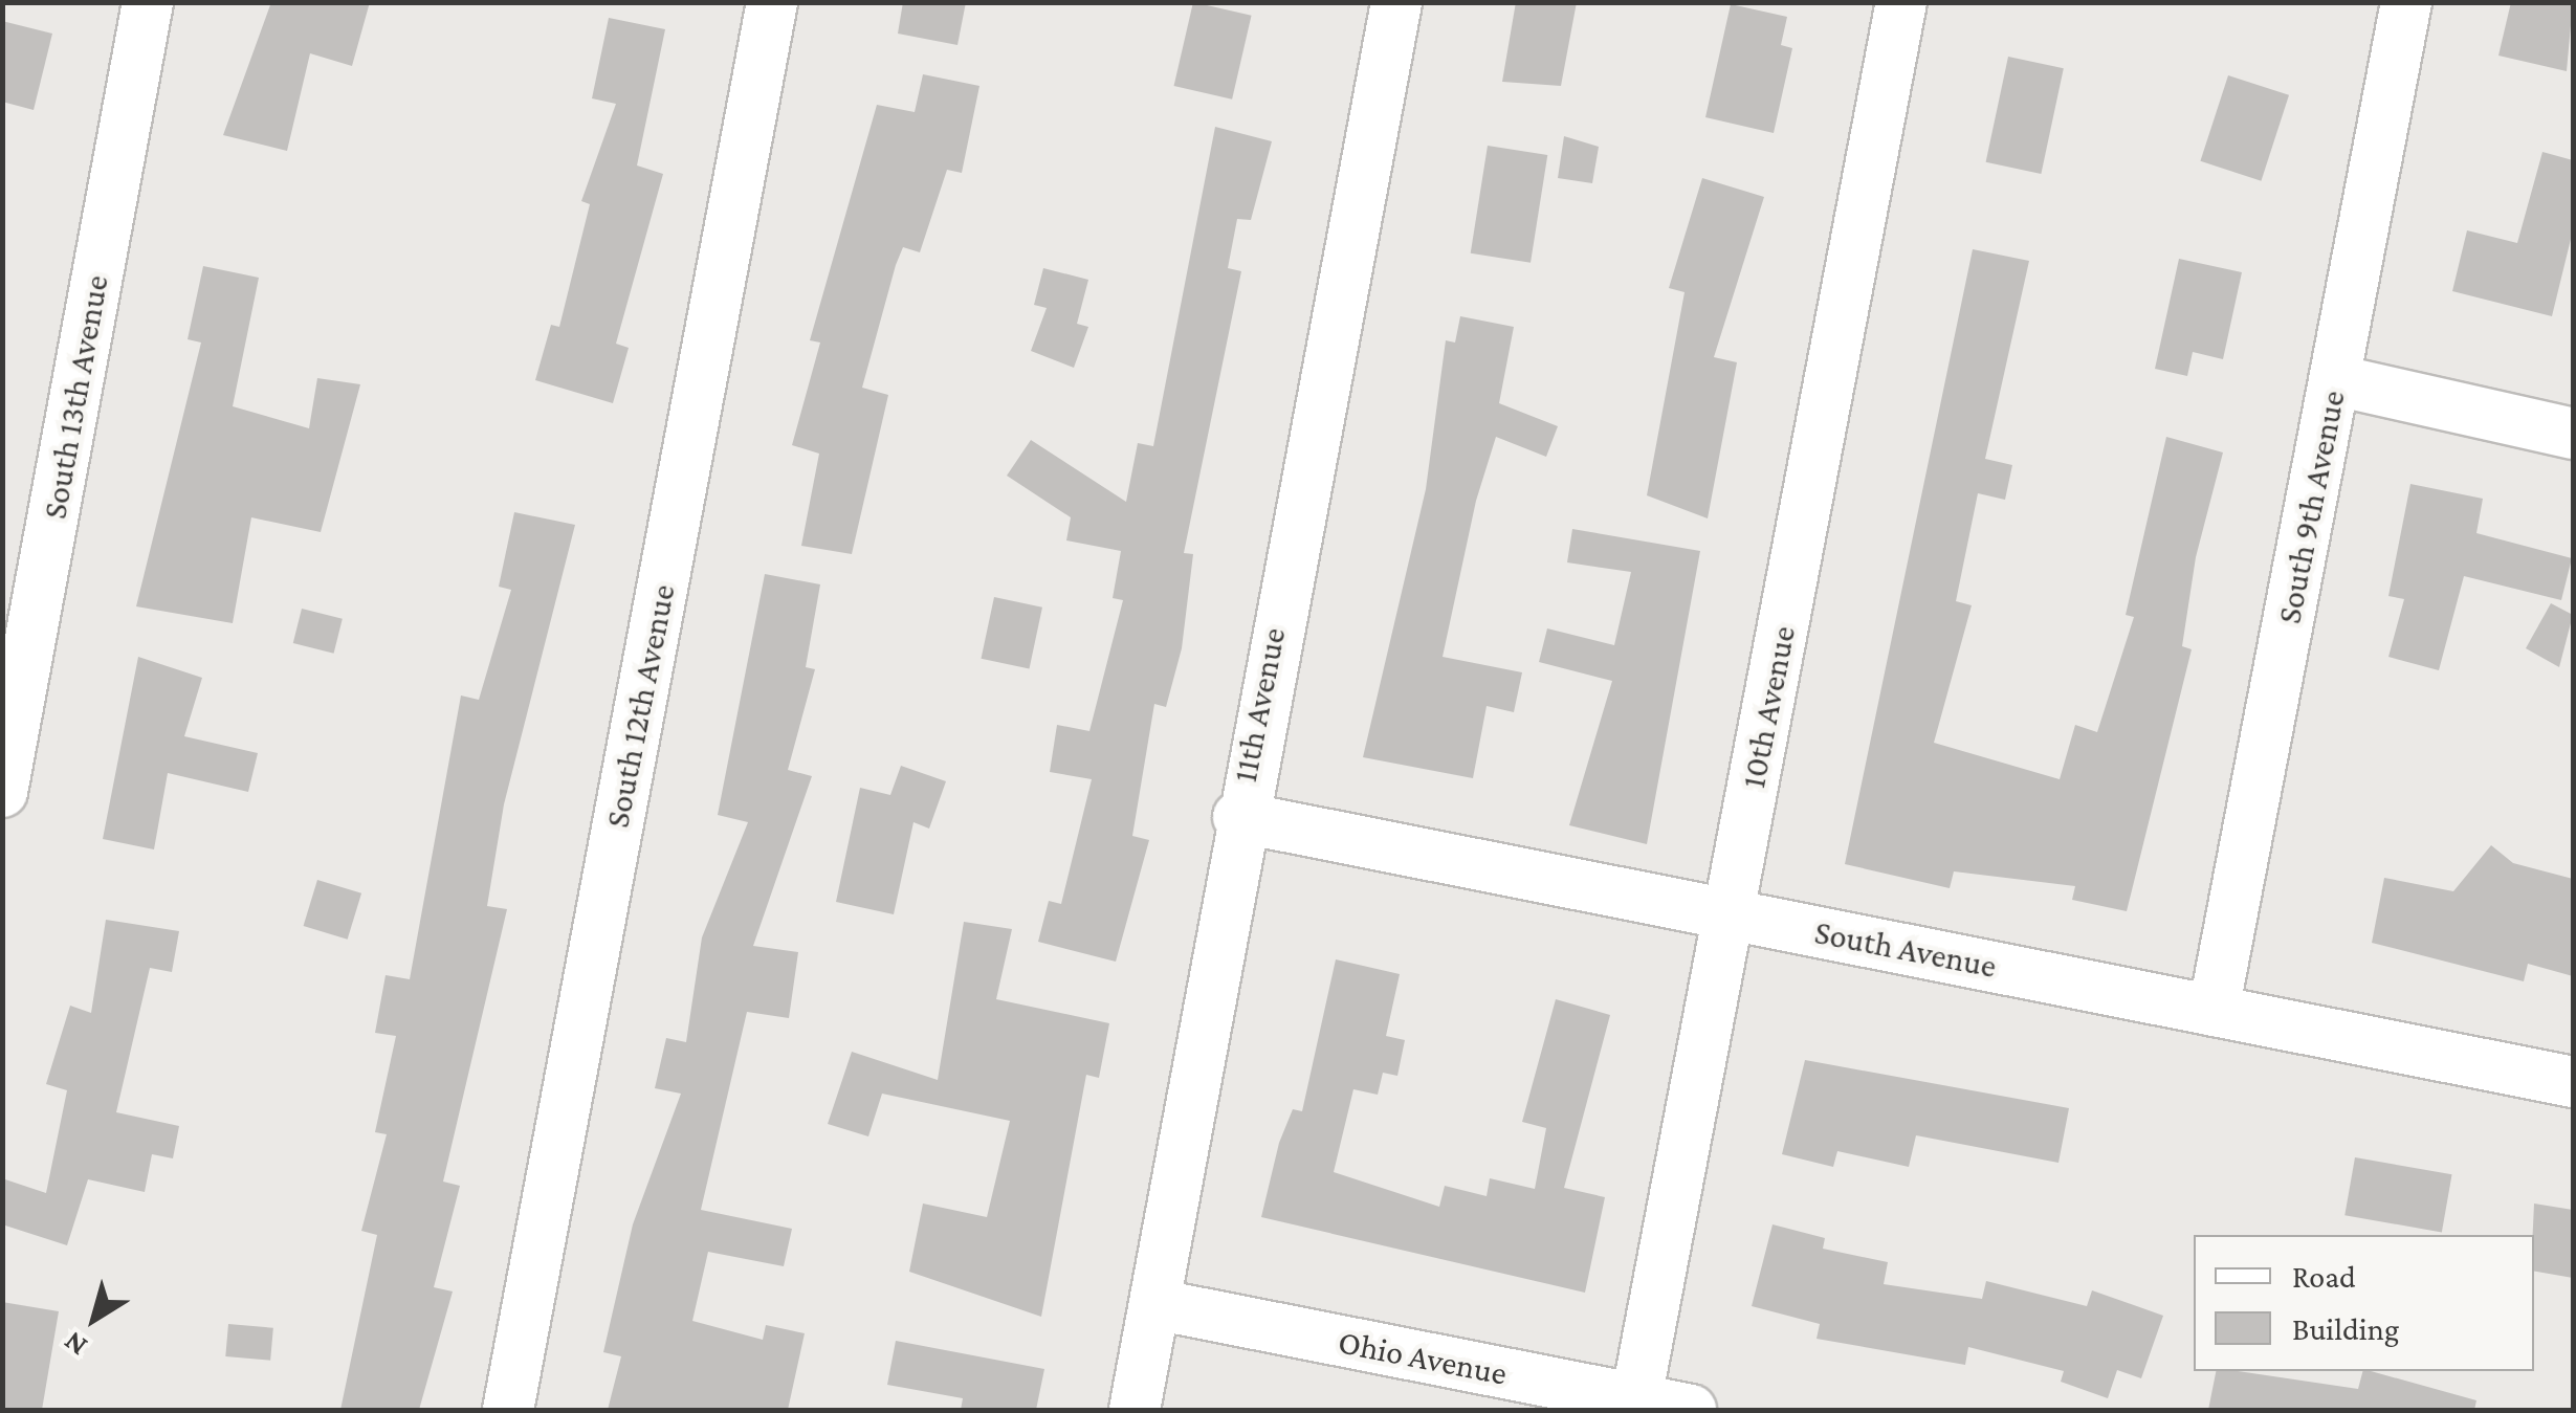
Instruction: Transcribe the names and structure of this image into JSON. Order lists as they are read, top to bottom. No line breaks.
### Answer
{"streets":{"street":["South 13th Avenue","South 9th Avenue","11th Avenue","South 12th Avenue","10th Avenue","South Avenue","Ohio Avenue"]},"crossings":[["South 9th Avenue","South Avenue"],["11th Avenue","South Avenue"],["11th Avenue","Ohio Avenue"],["10th Avenue","South Avenue"],["10th Avenue","Ohio Avenue"]],"legend":["Road","Building"],"north":"bottom left"}
